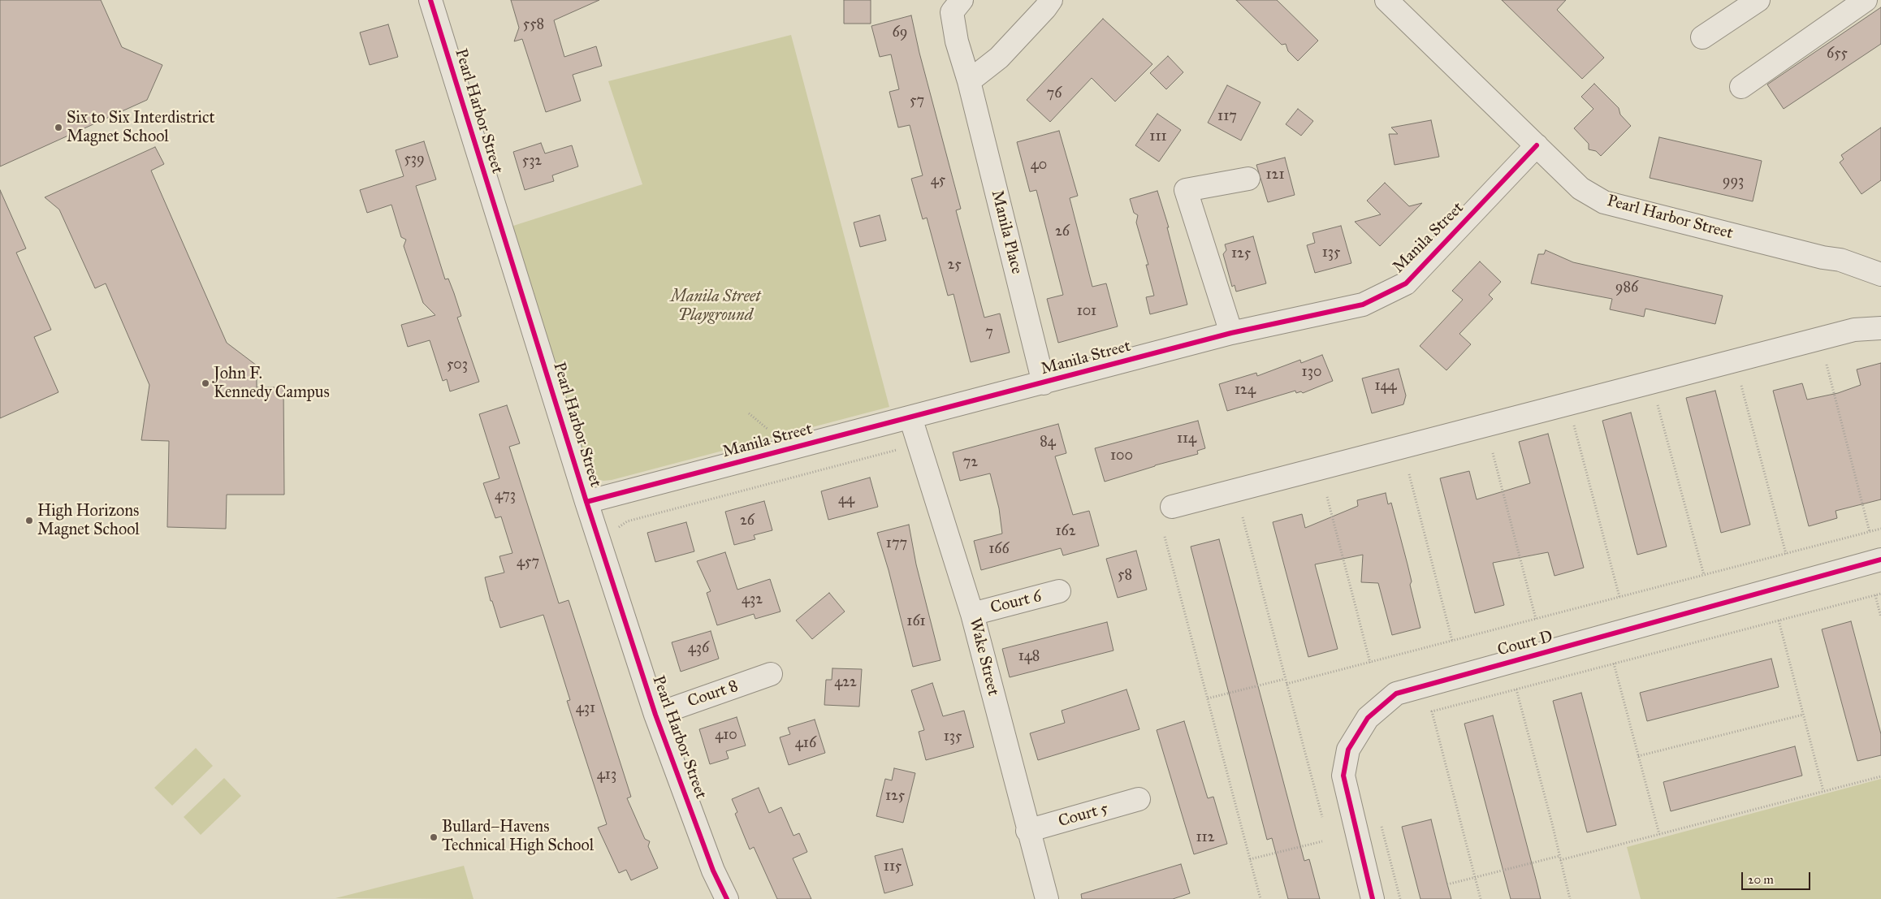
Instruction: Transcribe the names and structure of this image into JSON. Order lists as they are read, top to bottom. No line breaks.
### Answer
{"streets":{"street":["Pearl Harbor Street","Manila Place","Manila Street","Court 6","Court D","Wake Street","Court 8","Court 5"]},"crossings":[["Pearl Harbor Street","Manila Street"],["Pearl Harbor Street","Court 8"],["Manila Place","Manila Street"],["Manila Street","Wake Street"],["Court 6","Wake Street"],["Wake Street","Court 5"]],"parks":["Manila Street Playground"],"places":["Six to Six Interdistrict Magnet School","John F. Kennedy Campus","High Horizons Magnet School","Bullard–Havens Technical High School"],"house_numbers":["558","69","655","76","57","117","111","539","532","40","121","45","993","26","135","125","25","986","101","7","503","130","144","124","114","84","100","72","473","44","26","162","177","166","457","58","432","161","436","148","422","431","410","135","416","413","125","112","115"],"scale_bar":"20 m"}
